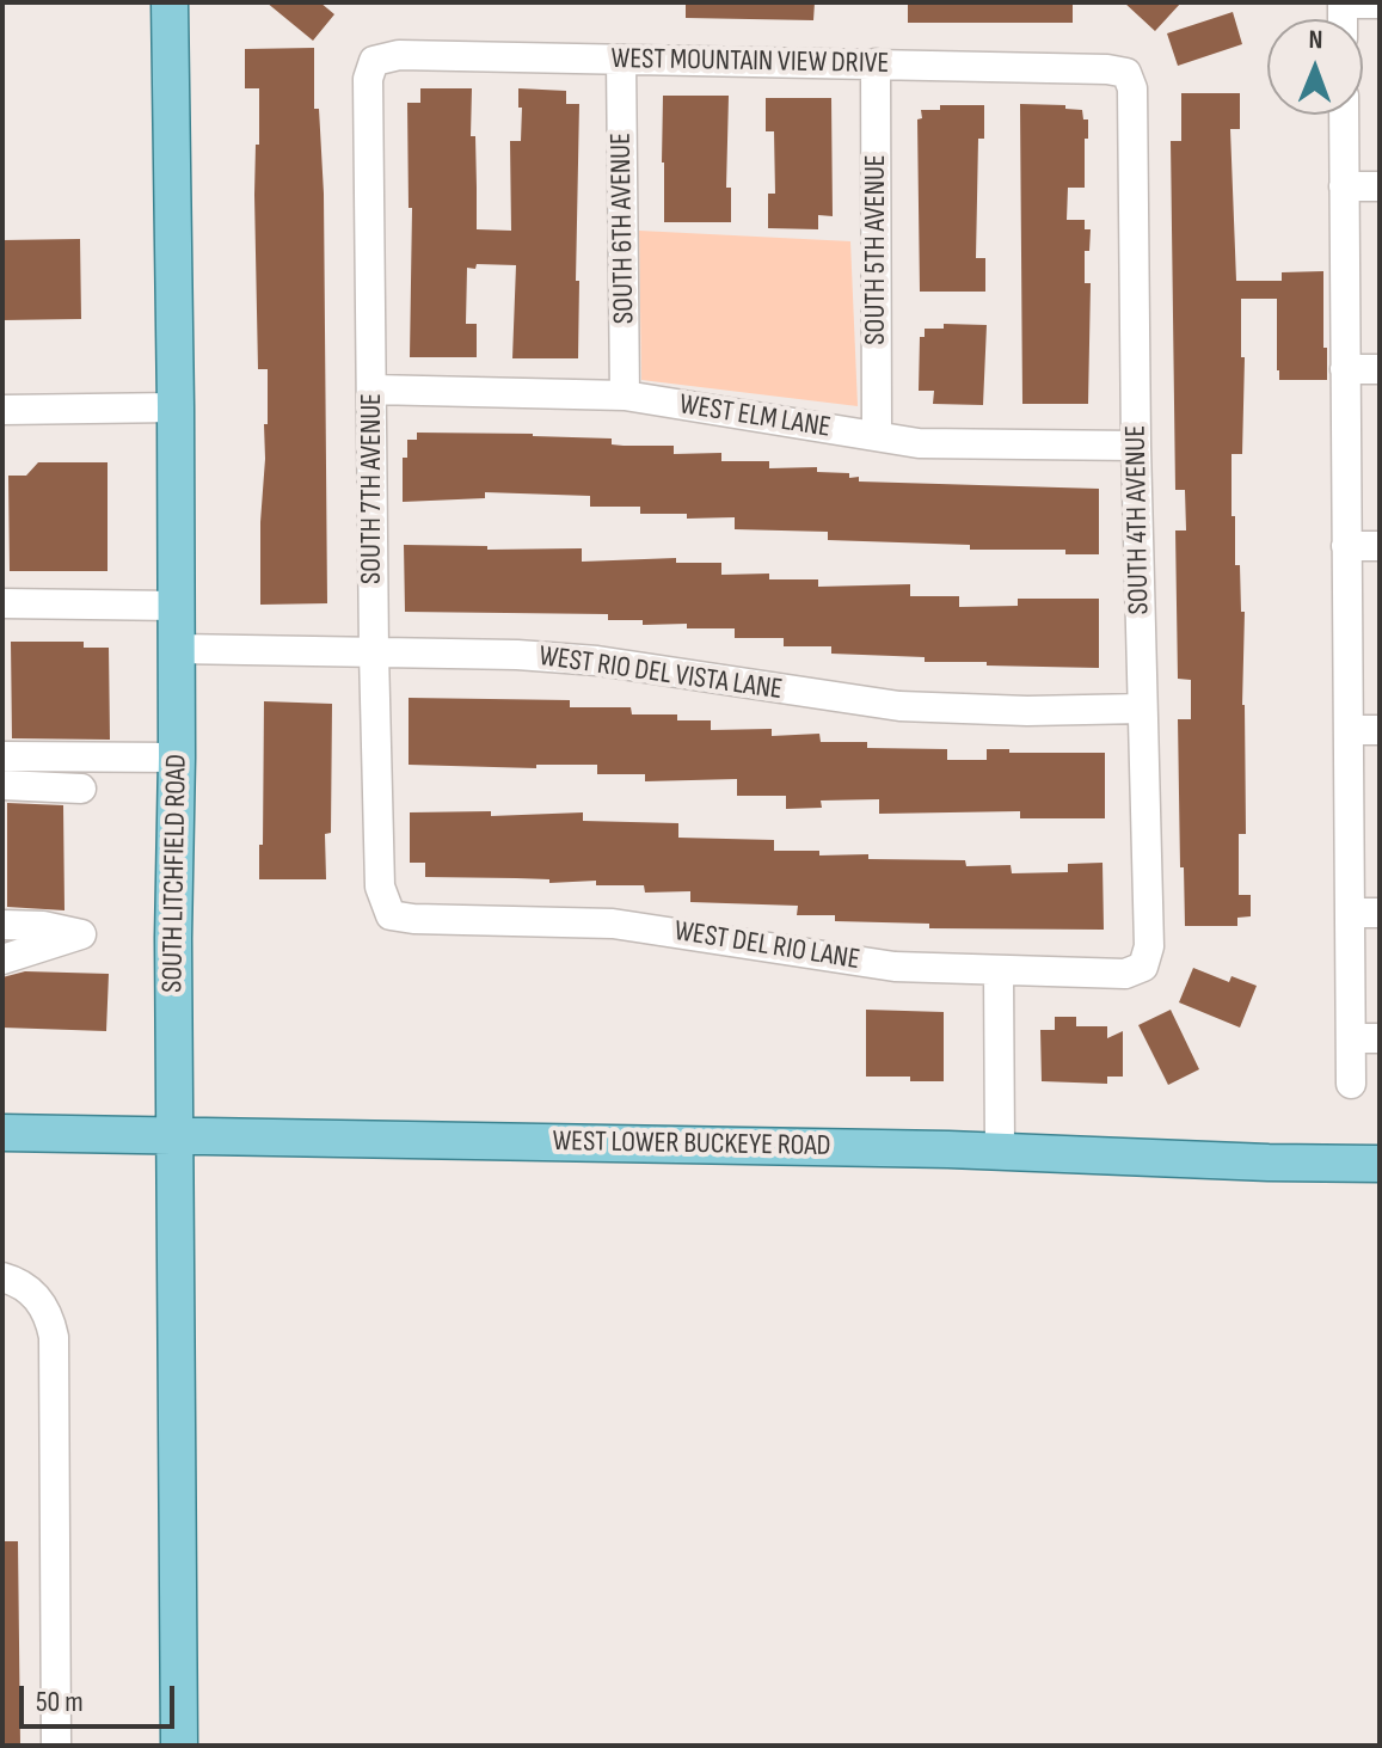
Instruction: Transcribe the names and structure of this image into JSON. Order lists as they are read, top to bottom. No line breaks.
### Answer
{"streets":{"main road":["SOUTH LITCHFIELD ROAD","WEST LOWER BUCKEYE ROAD"],"street":["WEST MOUNTAIN VIEW DRIVE","SOUTH 6TH AVENUE","SOUTH 5TH AVENUE","WEST ELM LANE","SOUTH 7TH AVENUE","SOUTH 4TH AVENUE","WEST RIO DEL VISTA LANE","WEST DEL RIO LANE"]},"crossings":[["WEST MOUNTAIN VIEW DRIVE","SOUTH 6TH AVENUE"],["WEST MOUNTAIN VIEW DRIVE","SOUTH 5TH AVENUE"],["WEST MOUNTAIN VIEW DRIVE","SOUTH 7TH AVENUE"],["WEST MOUNTAIN VIEW DRIVE","SOUTH 4TH AVENUE"],["SOUTH 6TH AVENUE","WEST ELM LANE"],["SOUTH 5TH AVENUE","WEST ELM LANE"],["WEST ELM LANE","SOUTH 7TH AVENUE"],["WEST ELM LANE","SOUTH 4TH AVENUE"],["SOUTH 7TH AVENUE","WEST RIO DEL VISTA LANE"],["SOUTH 7TH AVENUE","WEST DEL RIO LANE"],["SOUTH 4TH AVENUE","WEST RIO DEL VISTA LANE"],["SOUTH 4TH AVENUE","WEST DEL RIO LANE"],["WEST RIO DEL VISTA LANE","SOUTH LITCHFIELD ROAD"],["SOUTH LITCHFIELD ROAD","WEST LOWER BUCKEYE ROAD"]],"scale_bar":"50 m","north":"top"}
